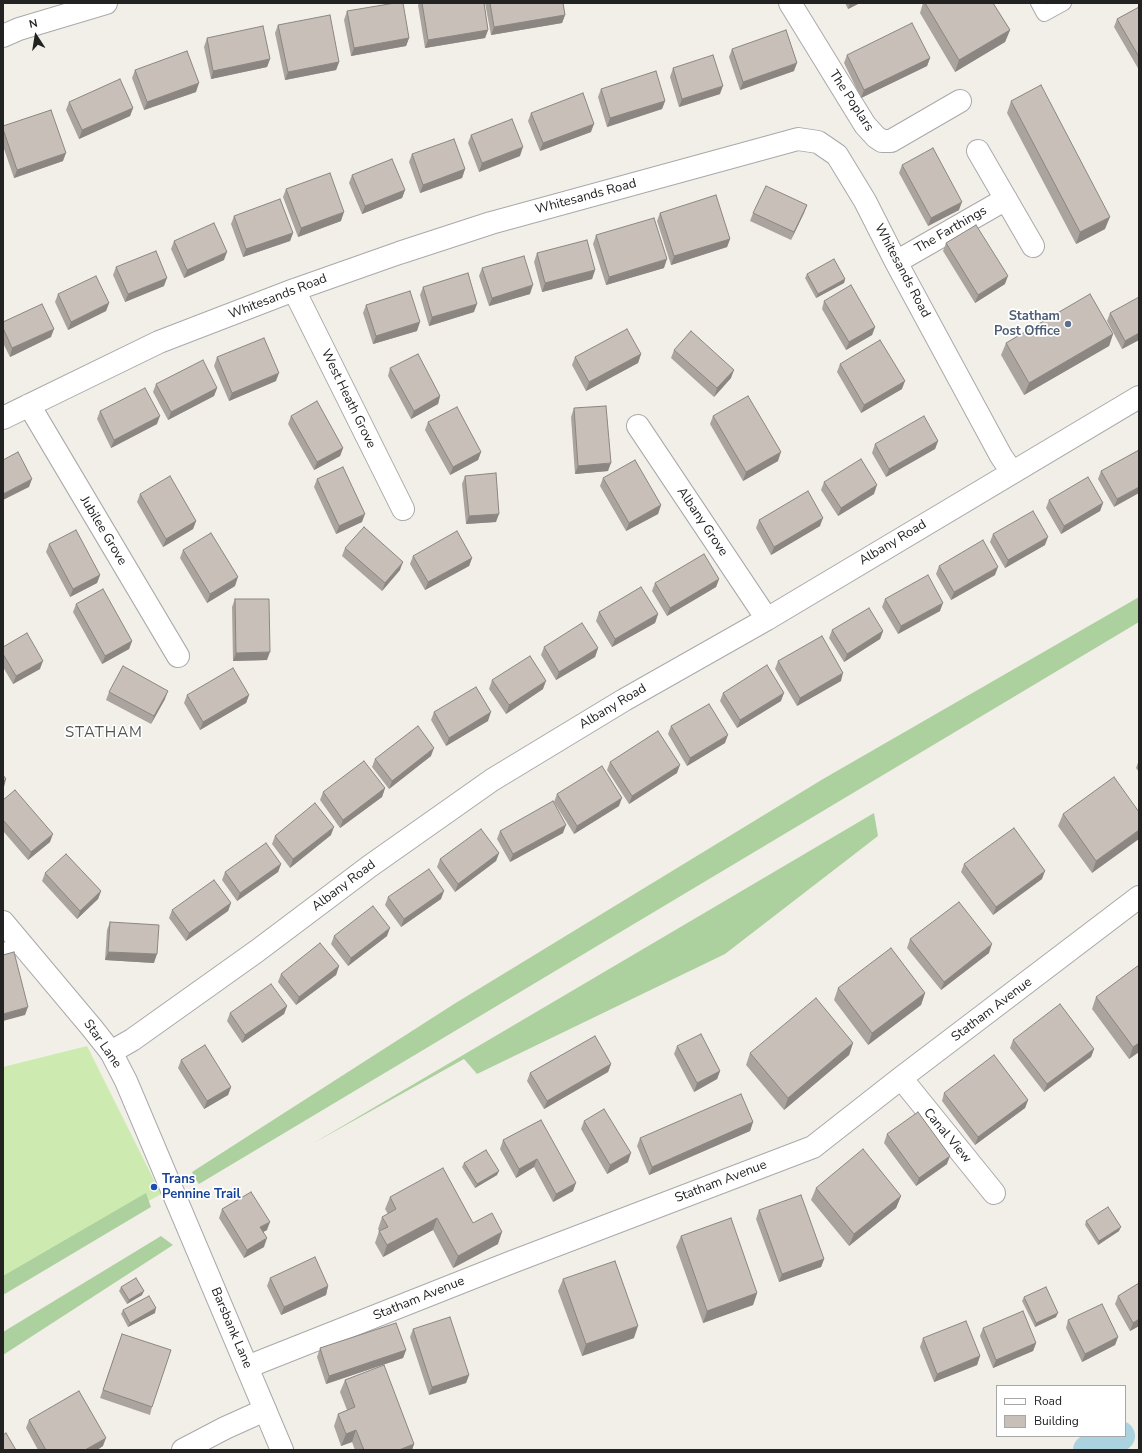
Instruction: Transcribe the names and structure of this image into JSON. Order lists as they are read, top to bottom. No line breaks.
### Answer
{"streets":{"street":["The Poplars","Whitesands Road","The Farthings","West Heath Grove","Albany Grove","Jubilee Grove","Albany Road","Statham Avenue","Star Lane","Canal View","Barsbank Lane"]},"crossings":[["Whitesands Road","The Farthings"],["Whitesands Road","West Heath Grove"],["Whitesands Road","Jubilee Grove"],["Whitesands Road","Albany Road"],["Albany Grove","Albany Road"],["Albany Road","Star Lane"],["Statham Avenue","Canal View"],["Statham Avenue","Barsbank Lane"],["Star Lane","Barsbank Lane"]],"districts":["STATHAM"],"places":["Statham Post Office","Trans Pennine Trail"],"legend":["Road","Building"],"north":"top"}
